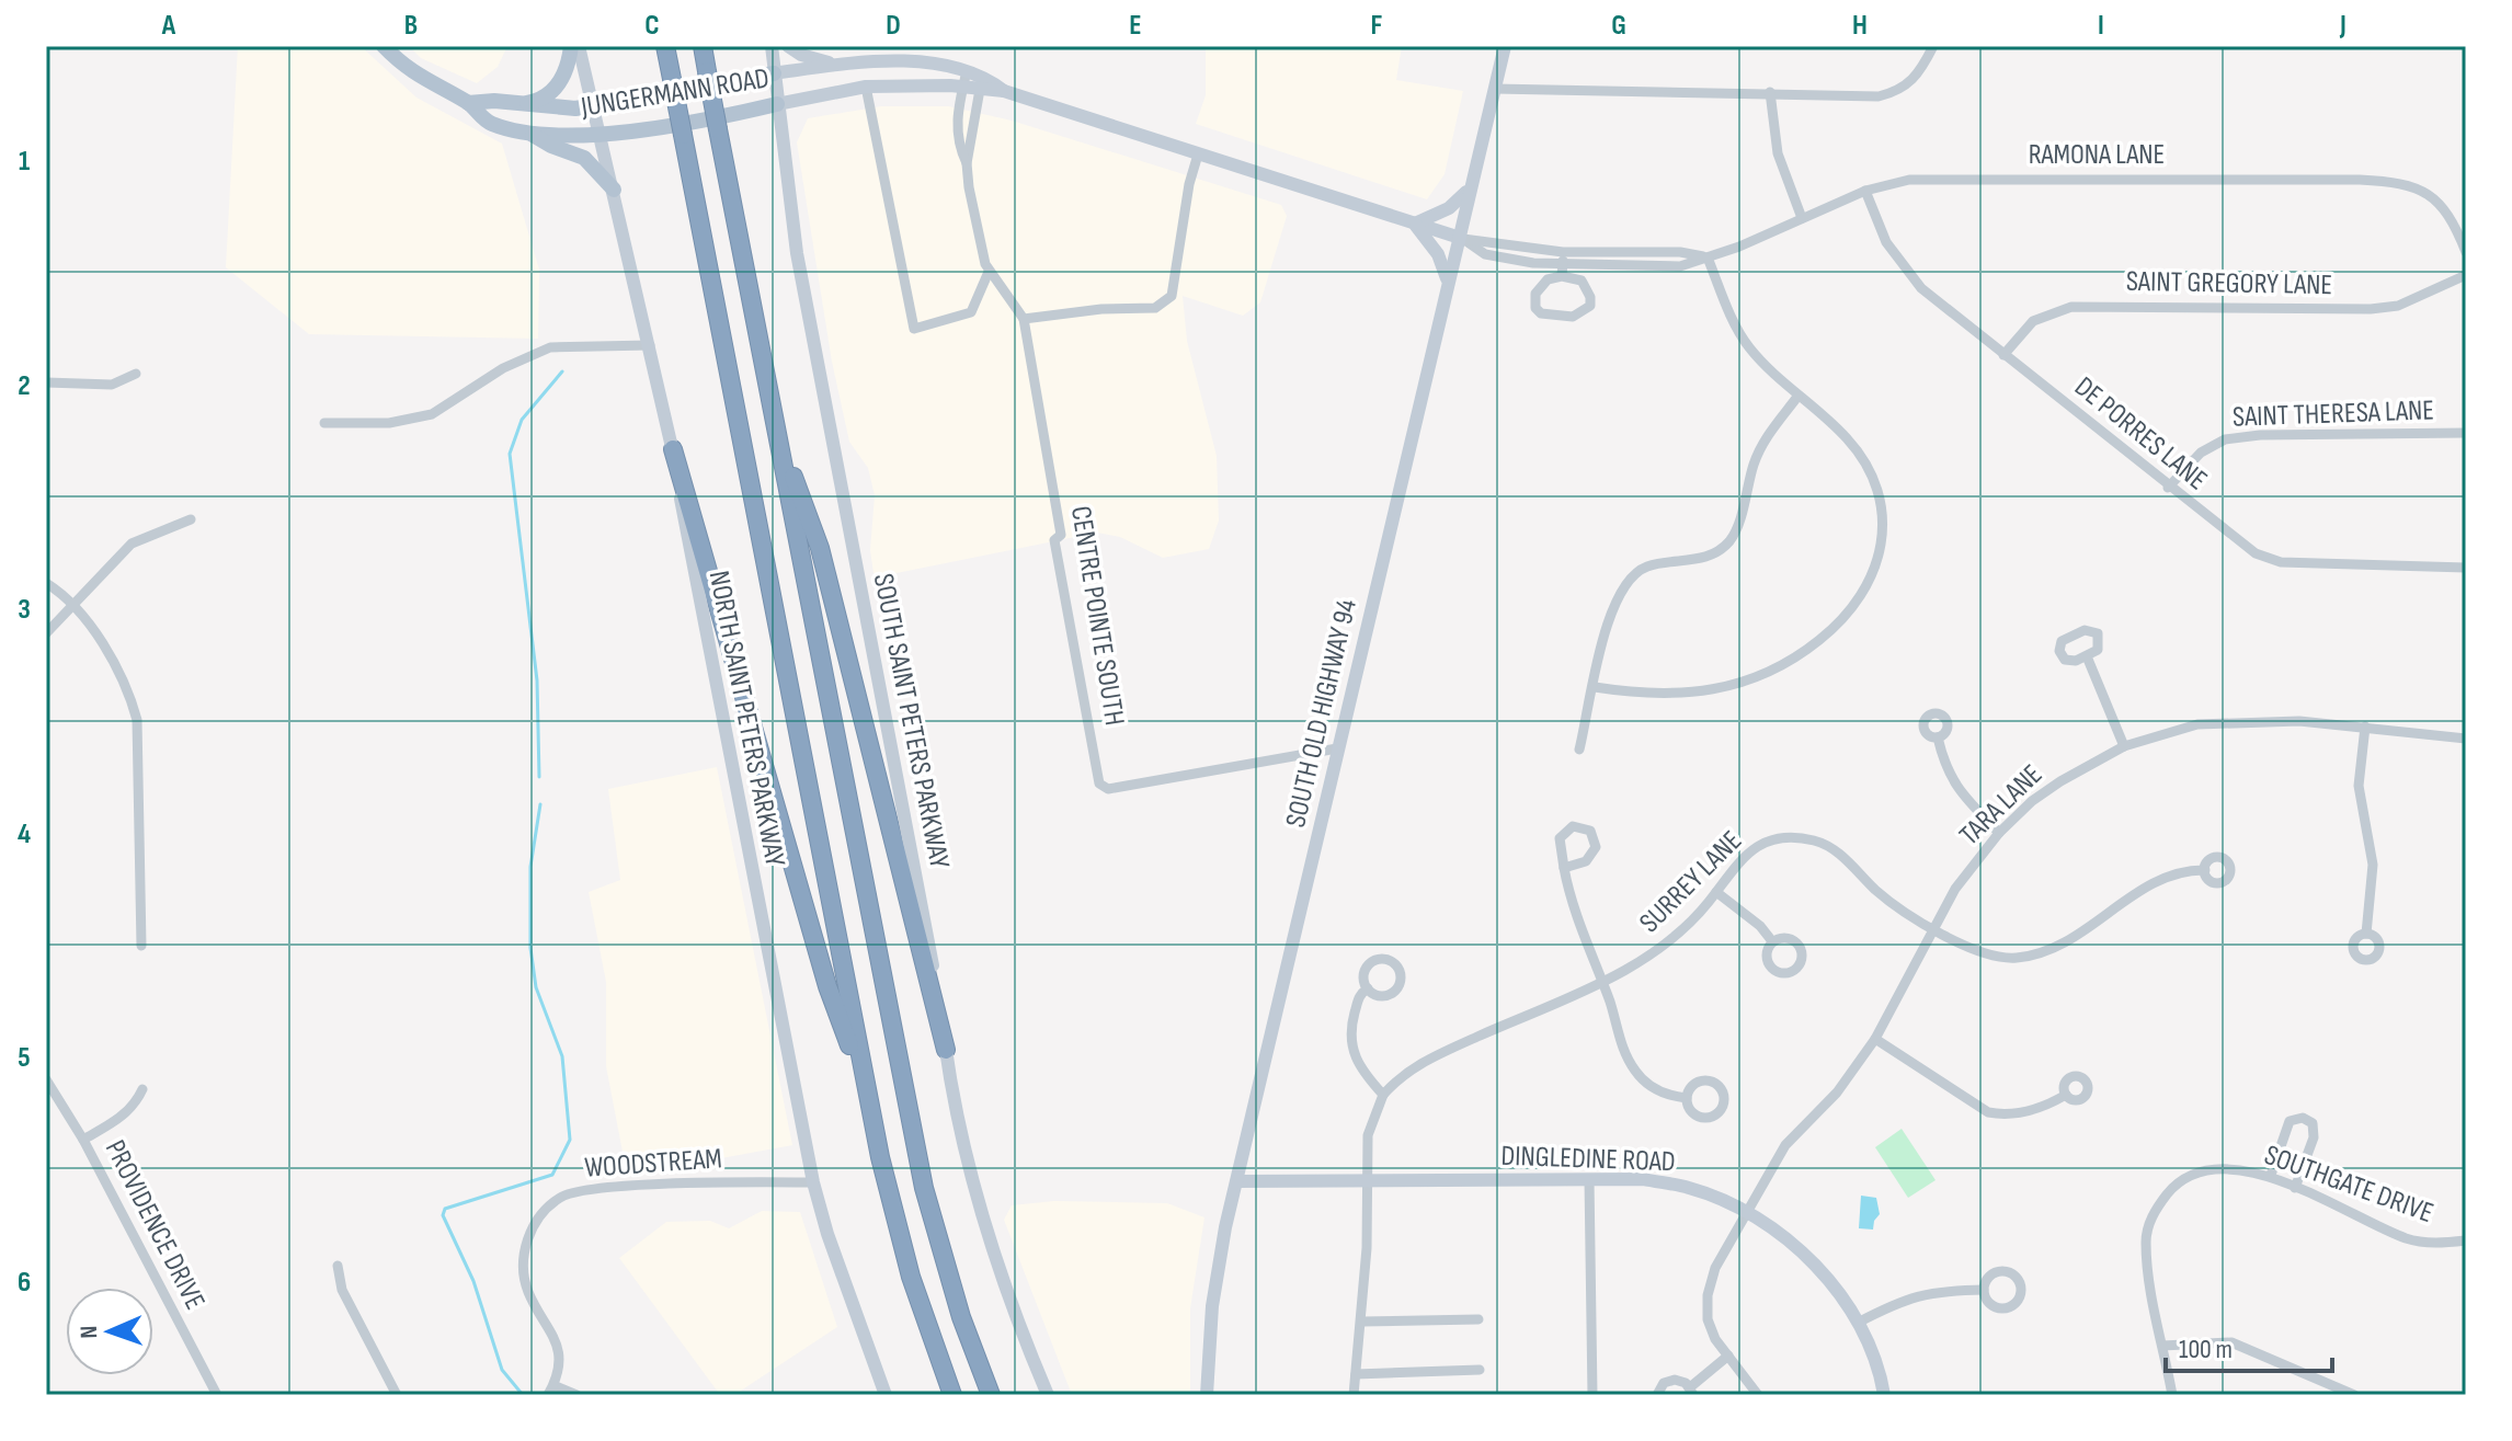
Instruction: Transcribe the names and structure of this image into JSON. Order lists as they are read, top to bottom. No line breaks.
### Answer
{"streets":{"main road":["JUNGERMANN ROAD","SOUTH OLD HIGHWAY 94","NORTH SAINT PETERS PARKWAY","SOUTH SAINT PETERS PARKWAY","DINGLEDINE ROAD"],"street":["RAMONA LANE","SAINT GREGORY LANE","SAINT THERESA LANE","DE PORRES LANE","CENTRE POINTE SOUTH","TARA LANE","SURREY LANE","WOODSTREAM","SOUTHGATE DRIVE","PROVIDENCE DRIVE"]},"crossings":[["JUNGERMANN ROAD","RAMONA LANE"],["JUNGERMANN ROAD","CENTRE POINTE SOUTH"],["JUNGERMANN ROAD","SOUTH OLD HIGHWAY 94"],["JUNGERMANN ROAD","NORTH SAINT PETERS PARKWAY"],["JUNGERMANN ROAD","SOUTH SAINT PETERS PARKWAY"],["RAMONA LANE","DE PORRES LANE"],["RAMONA LANE","SOUTH OLD HIGHWAY 94"],["SAINT GREGORY LANE","DE PORRES LANE"],["SAINT THERESA LANE","DE PORRES LANE"],["CENTRE POINTE SOUTH","SOUTH OLD HIGHWAY 94"],["SOUTH OLD HIGHWAY 94","DINGLEDINE ROAD"],["NORTH SAINT PETERS PARKWAY","WOODSTREAM"],["TARA LANE","SURREY LANE"],["TARA LANE","DINGLEDINE ROAD"]],"scale_bar":"100 m","north":"left","grid":{"columns":["A","B","C","D","E","F","G","H","I","J"],"rows":["1","2","3","4","5","6"]}}
